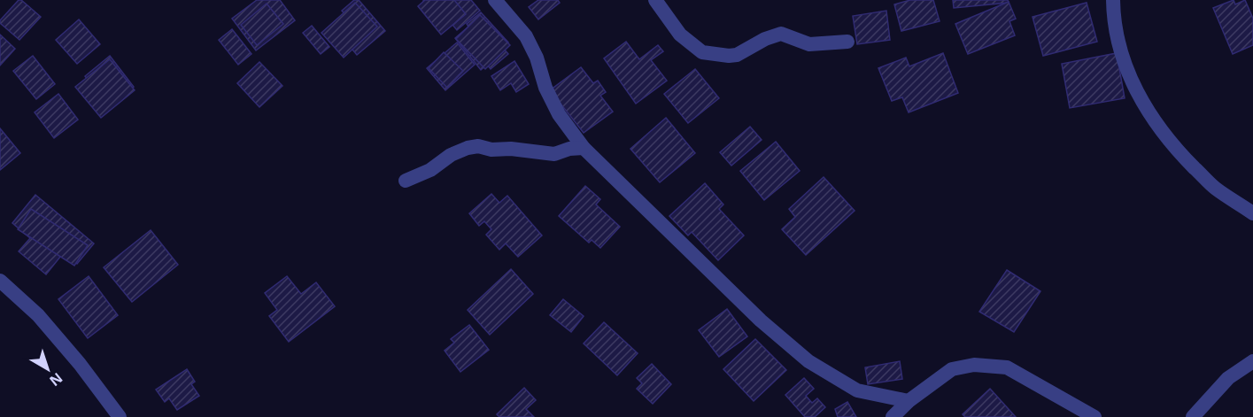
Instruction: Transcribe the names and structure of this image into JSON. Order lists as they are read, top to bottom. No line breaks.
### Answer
{"north":"bottom right"}
